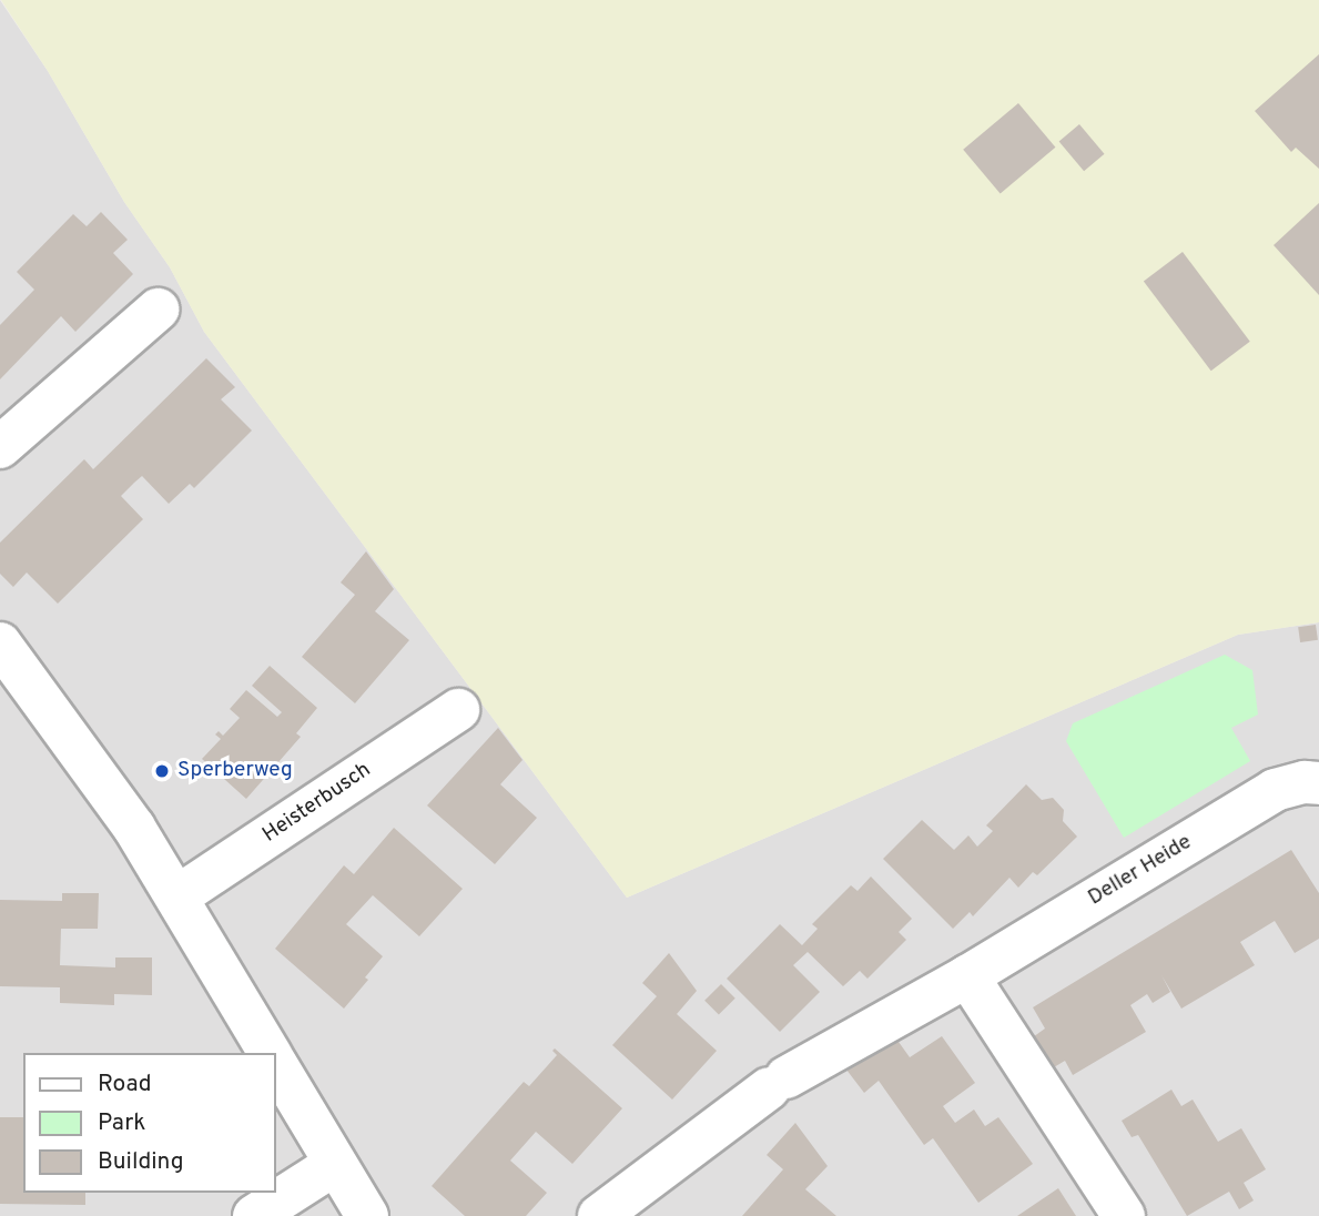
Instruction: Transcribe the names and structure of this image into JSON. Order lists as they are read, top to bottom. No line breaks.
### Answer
{"streets":{"street":["Heisterbusch","Deller Heide"]},"places":["Sperberweg"],"legend":["Road","Park","Building"]}
